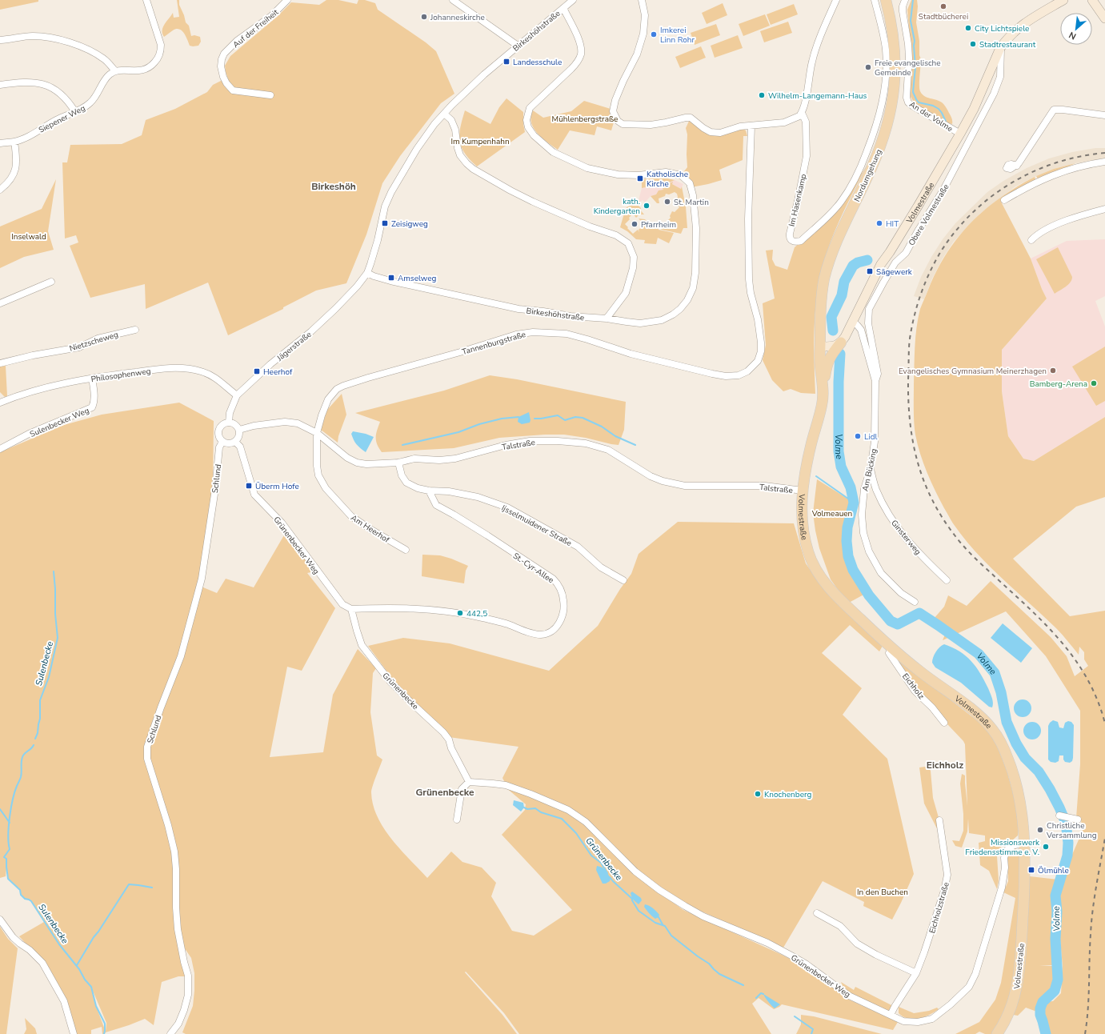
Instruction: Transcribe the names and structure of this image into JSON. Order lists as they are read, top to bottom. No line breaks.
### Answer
{"streets":{"main road":["Nordumgehung","Volmestraße"],"street":["Auf der Freiheit","Birkeshöhstraße","An der Volme","Siepener Weg","Im Hasenkamp","Obere Volmestraße","Nietzscheweg","Tannenburgstraße","Jägerstraße","Philosophenweg","Sulenbecker Weg","Talstraße","Am Bücking","Schlund","Ijsselmuidener Straße","Am Heerhof","Ginsterweg","Grünenbecker Weg","St.-Cyr-Allee","Eichholz","Grünenbecke","Eichholzstraße"]},"crossings":[["Birkeshöhstraße","Jägerstraße"],["An der Volme","Volmestraße"],["Nordumgehung","Volmestraße"],["Volmestraße","Obere Volmestraße"],["Volmestraße","Talstraße"],["Volmestraße","Am Bücking"],["Volmestraße","Grünenbecker Weg"],["Volmestraße","Eichholz"],["Obere Volmestraße","Am Bücking"],["Tannenburgstraße","Talstraße"],["Tannenburgstraße","Am Heerhof"],["Jägerstraße","Philosophenweg"],["Jägerstraße","Talstraße"],["Jägerstraße","Schlund"],["Jägerstraße","Grünenbecker Weg"],["Philosophenweg","Sulenbecker Weg"],["Talstraße","Schlund"],["Talstraße","Ijsselmuidener Straße"],["Talstraße","Am Heerhof"],["Talstraße","Grünenbecker Weg"],["Am Bücking","Ginsterweg"],["Schlund","Grünenbecker Weg"],["Ijsselmuidener Straße","St.-Cyr-Allee"],["Grünenbecker Weg","St.-Cyr-Allee"],["Grünenbecker Weg","Grünenbecke"],["Grünenbecker Weg","Eichholzstraße"],["St.-Cyr-Allee","Grünenbecke"]],"districts":["Birkeshöh","Eichholz","Grünenbecke"],"water":["Volme","Sulenbecke","Grünenbecke"],"parks":["Mühlenbergstraße","Im Kumpenhahn","Inselwald","Volmeauen","In den Buchen"],"places":{"other":["Stadtbücherei","Johanneskirche","City Lichtspiele","Imkerei Linn Rohr","Stadtrestaurant","Freie evangelische Gemeinde","Wilhelm-Langemann-Haus","St. Martin","kath. Kindergarten","HIT","Pfarrheim","Evangelisches Gymnasium Meinerzhagen","Bamberg-Arena","Lidl","442,5","Knochenberg","Christliche Versammlung","Missionswerk Friedensstimme e. V."],"transit":["Landesschule","Katholische Kirche","Zeisigweg","Sägewerk","Amselweg","Heerhof","Überm Hofe","Ölmühle"]},"north":"bottom left"}
